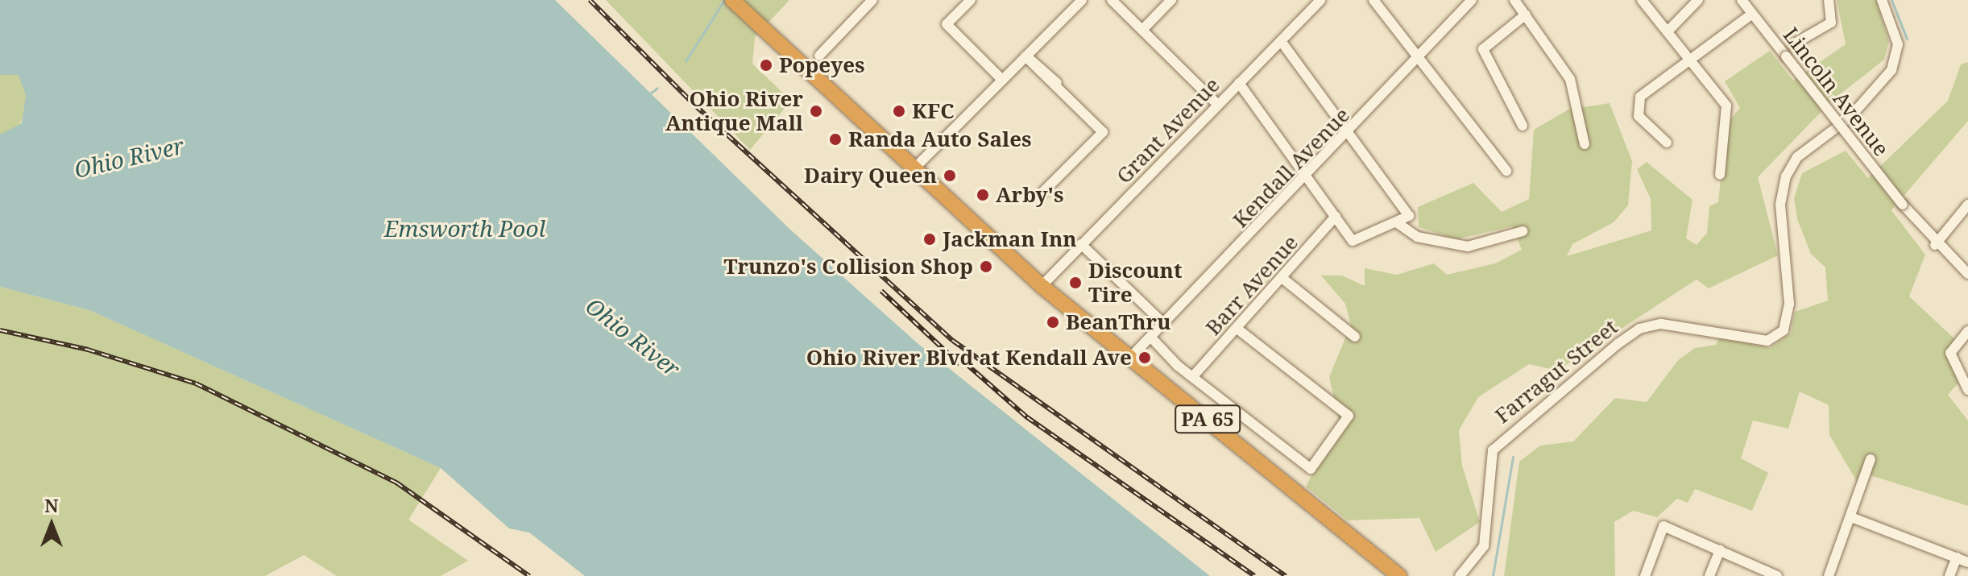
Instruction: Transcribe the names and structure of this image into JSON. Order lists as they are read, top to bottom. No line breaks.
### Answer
{"streets":{"highway":["PA 65"],"street":["Lincoln Avenue","Grant Avenue","Kendall Avenue","Barr Avenue","Farragut Street"]},"crossings":[["Grant Avenue","PA 65"],["Kendall Avenue","PA 65"]],"water":["Ohio River","Emsworth Pool"],"places":["Popeyes","Ohio River Antique Mall","KFC","Randa Auto Sales","Dairy Queen","Arby's","Jackman Inn","Trunzo's Collision Shop","Discount Tire","BeanThru","Ohio River Blvd at Kendall Ave"],"north":"top"}
